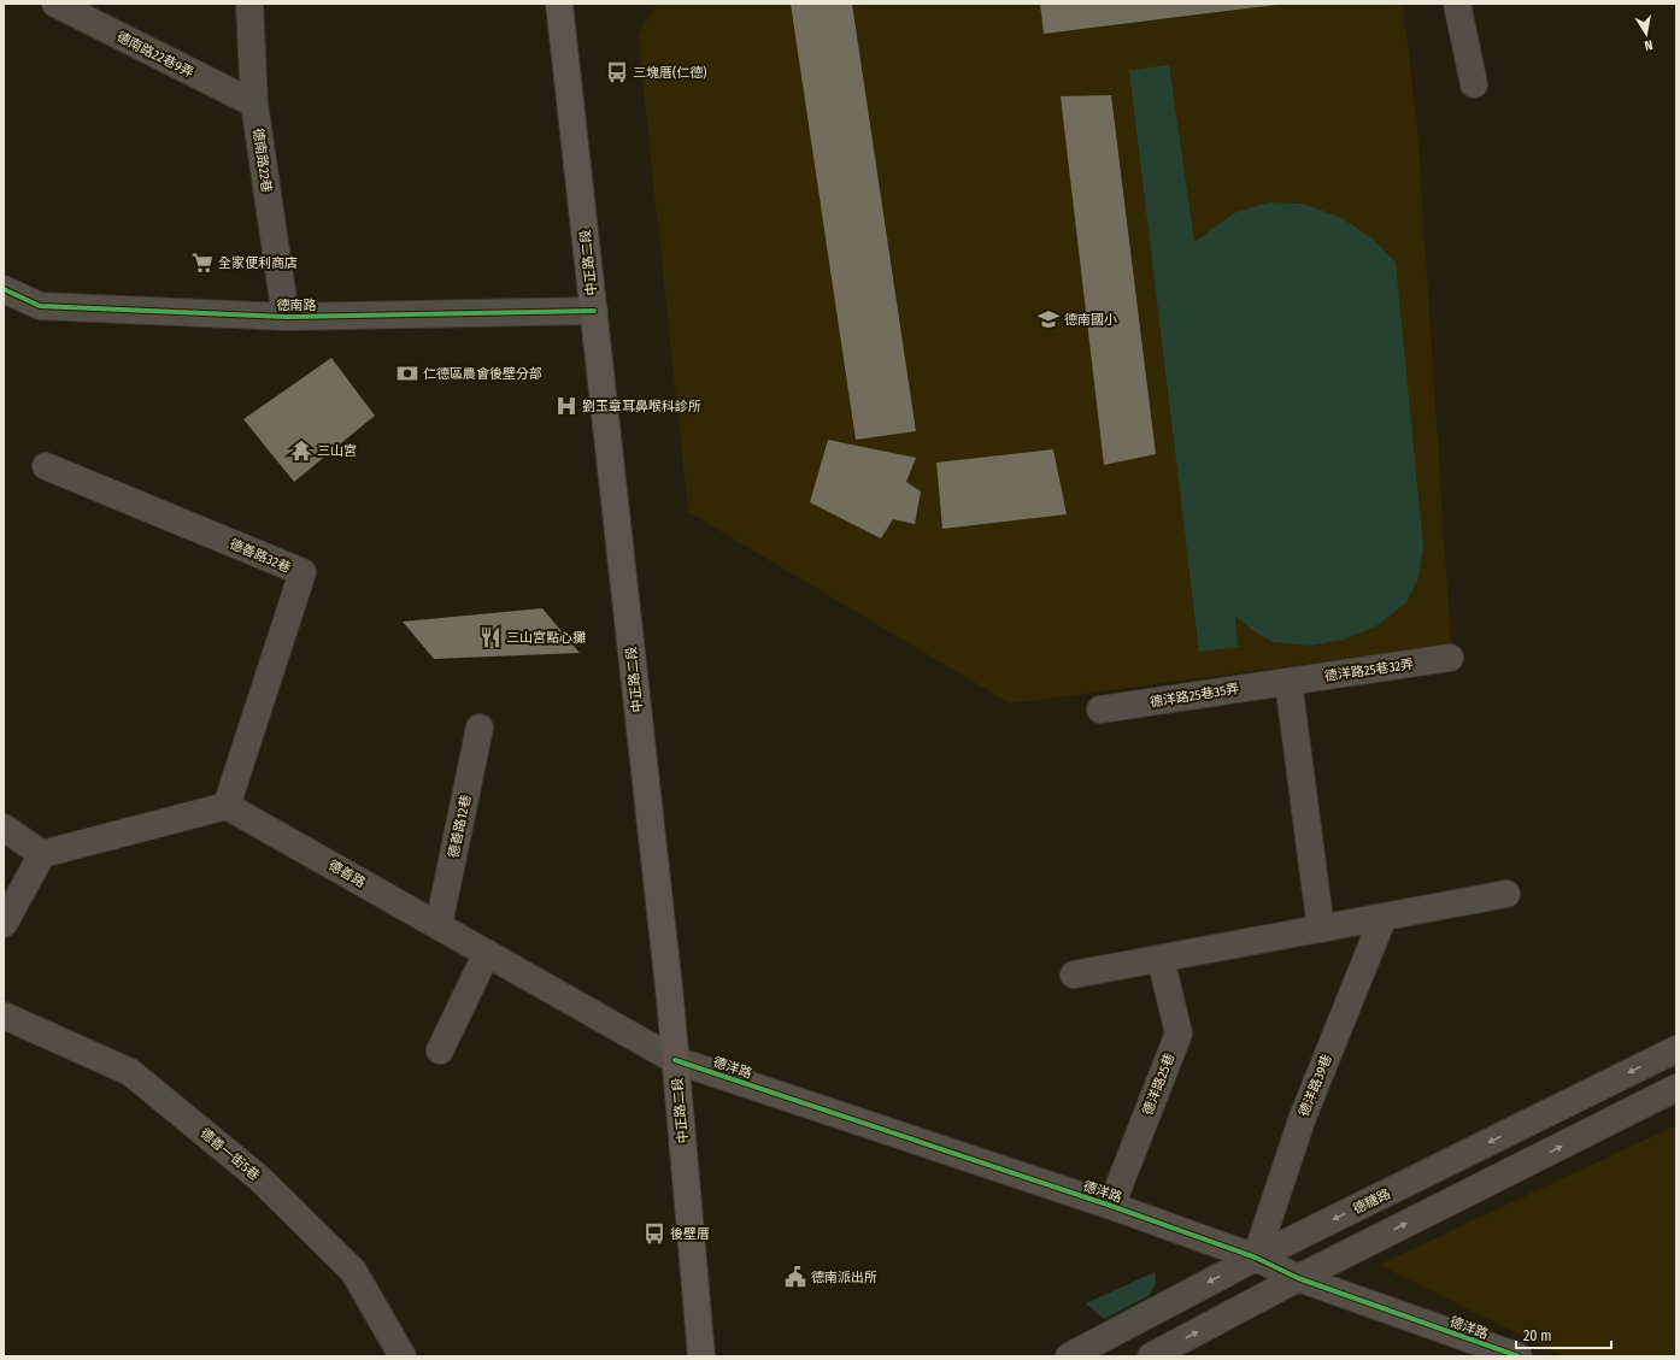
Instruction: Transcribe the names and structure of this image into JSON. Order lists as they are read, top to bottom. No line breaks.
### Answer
{"streets":{"main road":["中正路二段"],"street":["德南路22巷9弄","德南路22巷","德南路","德善路32巷","德洋路25巷32弄","德洋路25巷35弄","德善路12巷","德善路","德洋路","德洋路25巷","德洋路39巷","德善一街5巷","德糖路"]},"crossings":[["德南路22巷9弄","德南路22巷"],["德南路22巷","德南路"],["中正路二段","德南路"],["中正路二段","德善路"],["中正路二段","德洋路"],["德善路32巷","德善路"],["德洋路25巷32弄","德洋路25巷35弄"],["德善路12巷","德善路"],["德善路","德洋路"],["德洋路","德洋路25巷"],["德洋路","德洋路39巷"],["德洋路","德糖路"],["德洋路39巷","德糖路"]],"places":{"bus stop":["三塊厝(仁德)","後壁厝"],"supermarket":["全家便利商店"],"school or university":["德南國小"],"bank":["仁德區農會後壁分部"],"hospital":["劉玉章耳鼻喉科診所"],"temple":["三山宮"],"restaurant":["三山宮點心攤"],"public building":["德南派出所"]},"scale_bar":"20 m","north":"bottom"}
